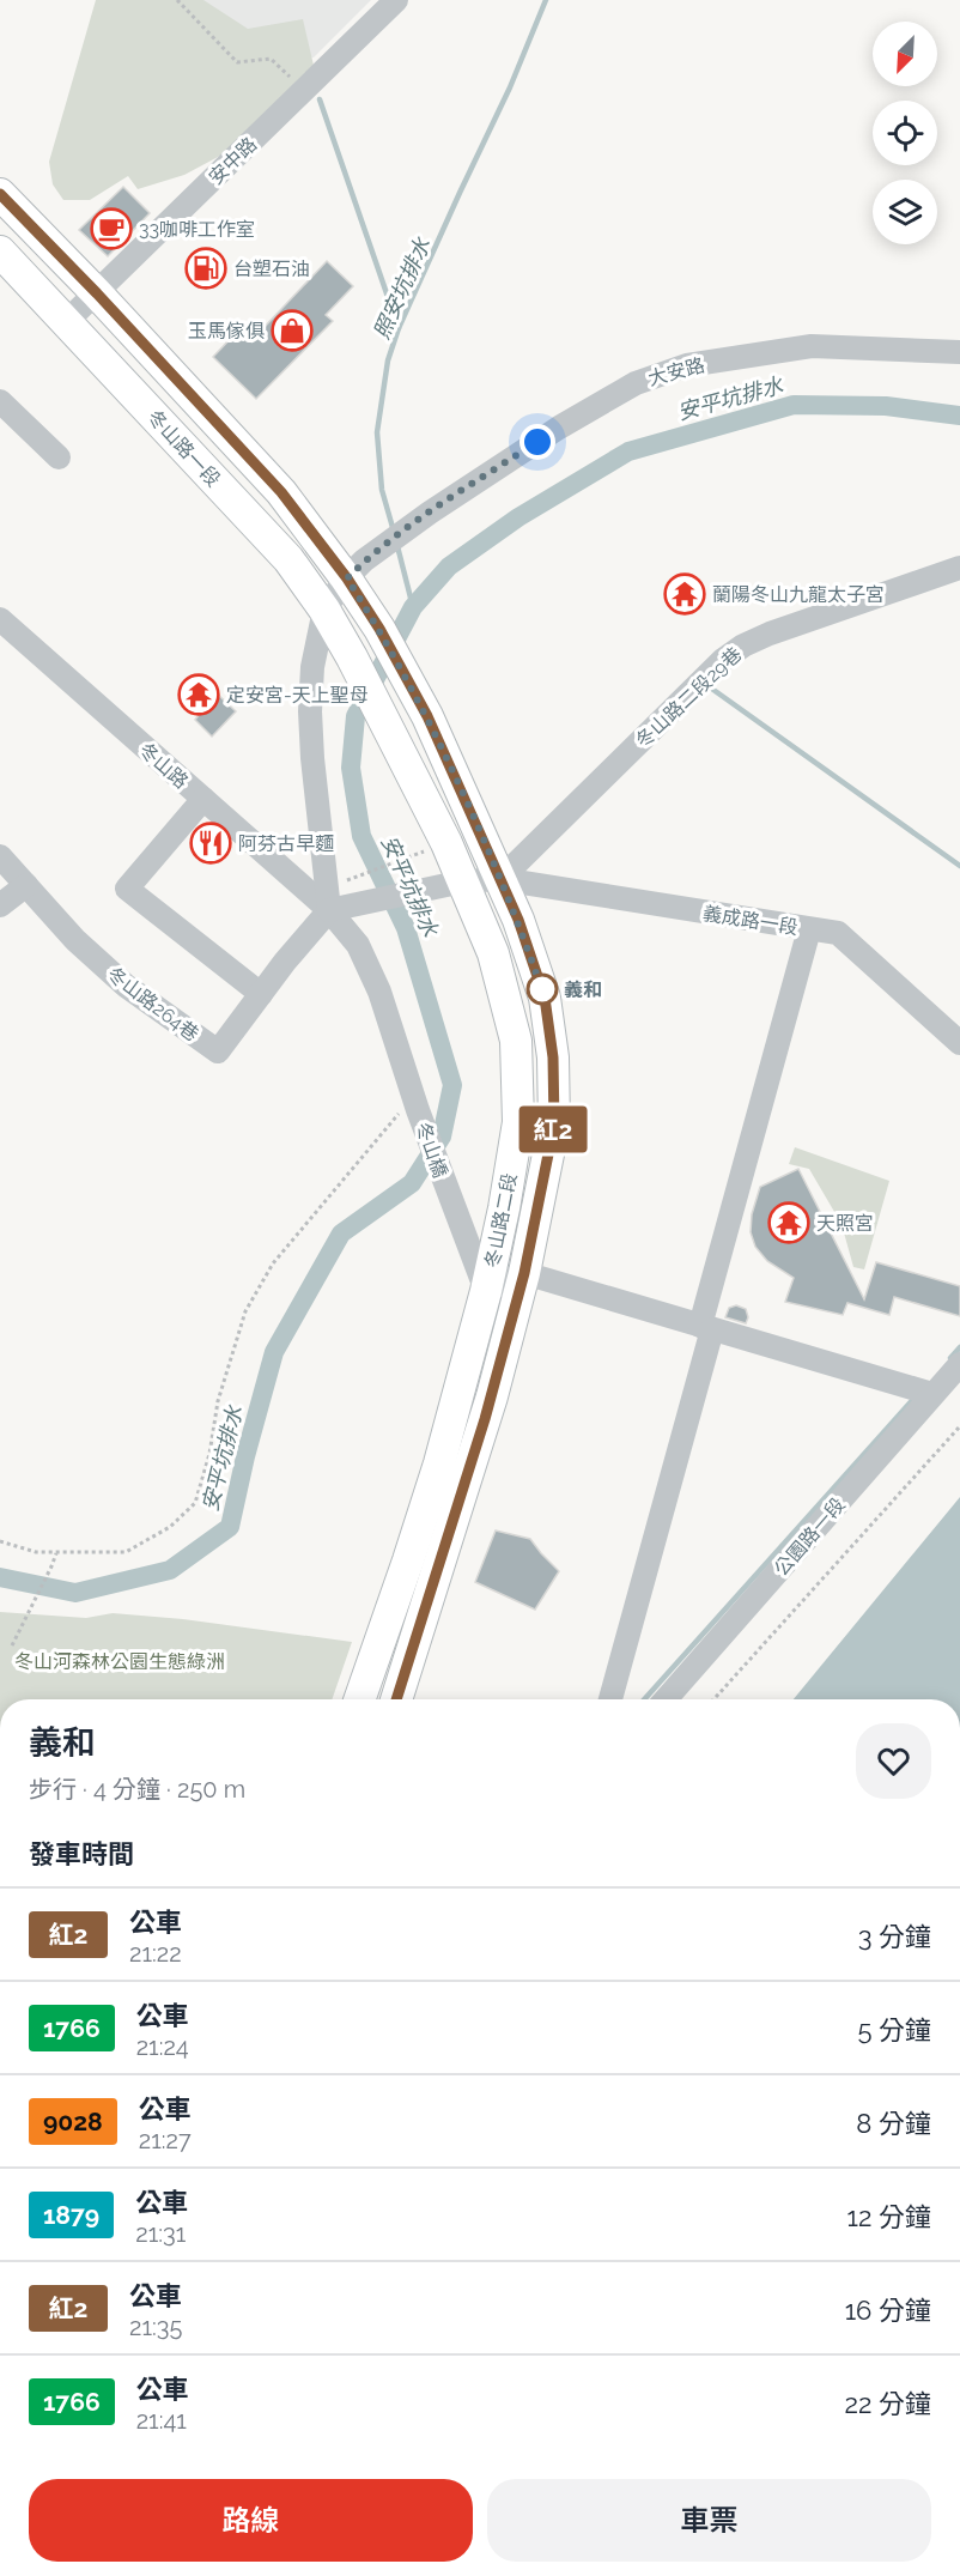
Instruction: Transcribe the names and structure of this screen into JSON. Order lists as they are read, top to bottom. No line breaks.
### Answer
{"streets":{"main road":["冬山路一段","冬山路二段"],"street":["安中路","大安路","冬山路二段29巷","冬山路","義成路一段","冬山路264巷","冬山橋","公園路一段"]},"crossings":[["安中路","冬山路一段"],["大安路","冬山路一段"],["冬山路一段","冬山路二段"],["冬山路二段29巷","義成路一段"],["冬山路二段29巷","冬山路二段"],["冬山路","冬山路264巷"],["冬山路","冬山橋"],["義成路一段","冬山路二段"],["冬山橋","冬山路二段"]],"water":["照安坑排水","安平坑排水"],"parks":["冬山河森林公園生態綠洲"],"places":{"cafe":["33咖啡工作室"],"fuel station":["台塑石油"],"shop":["玉馬傢俱"],"temple":["蘭陽冬山九龍太子宮","定安宮-天上聖母","天照宮"],"restaurant":["阿芬古早麵"],"other":["義和"]},"lines":["bus line 紅2"],"north":"bottom left","page":{"on_map":"紅2","heading":[["義和","步行 · 4 分鐘 · 250 m"],"發車時間"],"list":[{"mark":"紅2","name":"公車","note":"21:22","value":"3 分鐘"},{"mark":"1766","name":"公車","note":"21:24","value":"5 分鐘"},{"mark":"9028","name":"公車","note":"21:27","value":"8 分鐘"},{"mark":"1879","name":"公車","note":"21:31","value":"12 分鐘"},{"mark":"紅2","name":"公車","note":"21:35","value":"16 分鐘"},{"mark":"1766","name":"公車","note":"21:41","value":"22 分鐘"}],"buttons":["路線","車票"]}}
